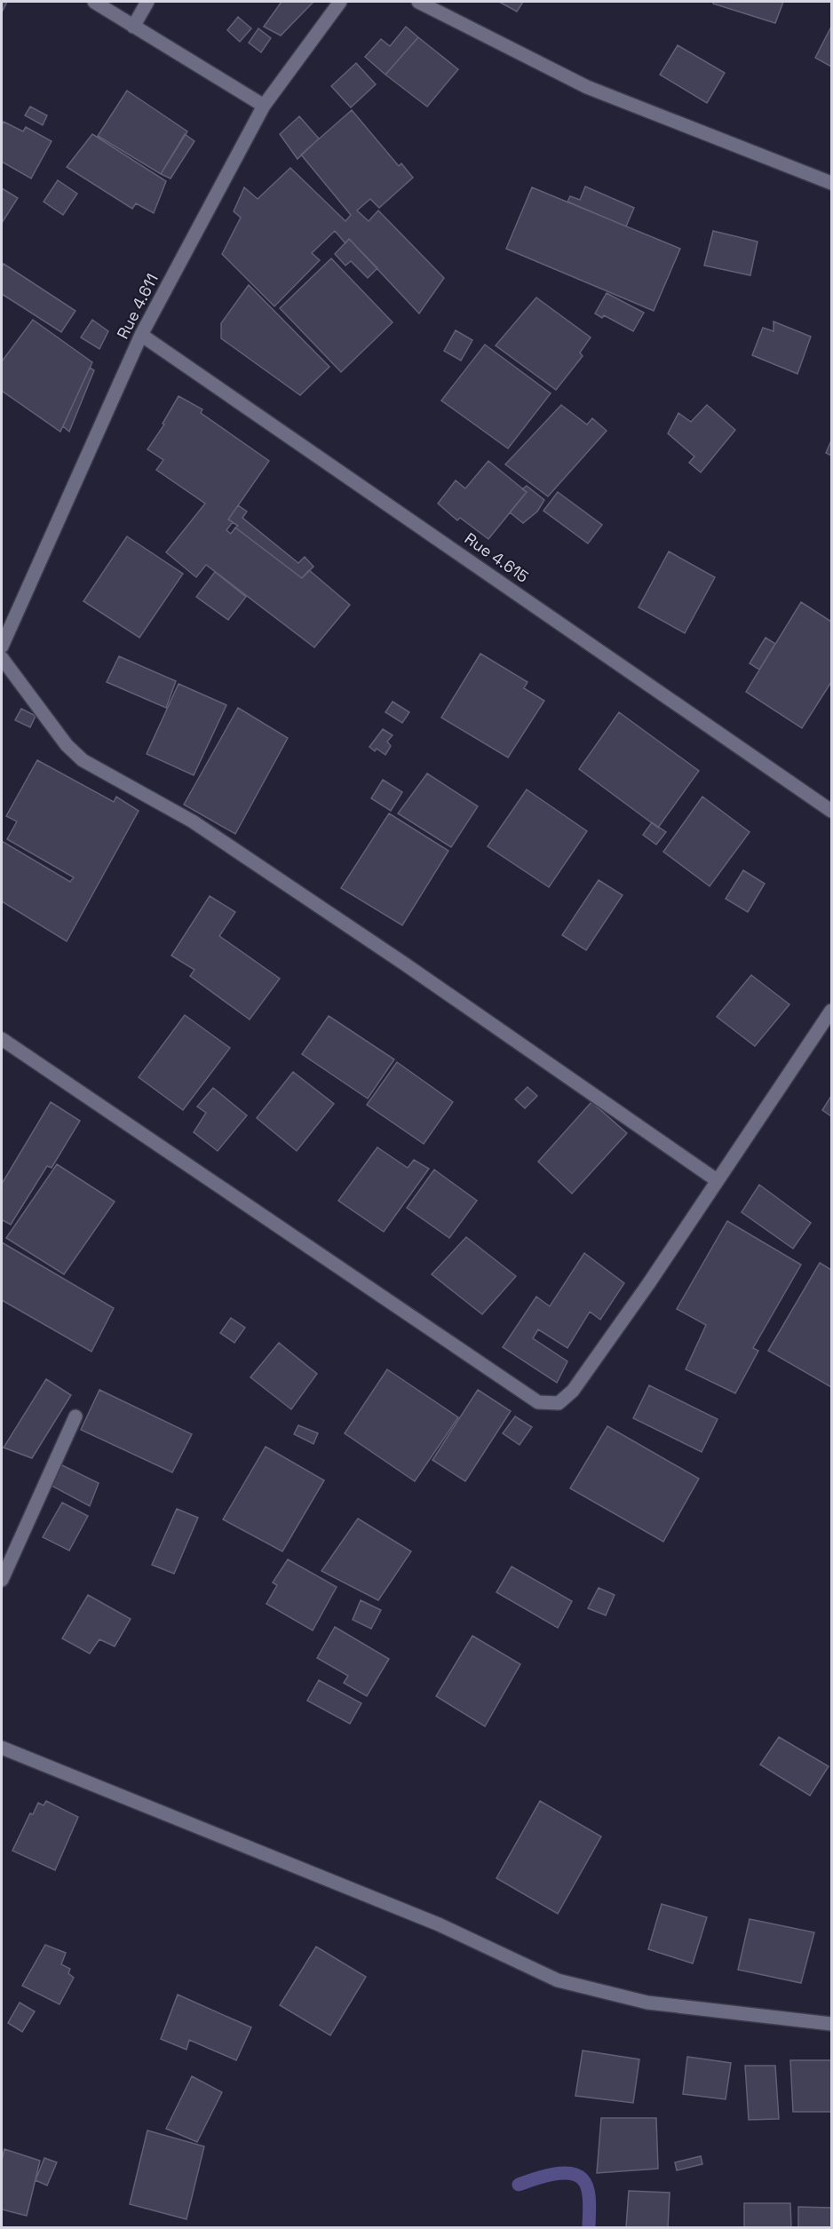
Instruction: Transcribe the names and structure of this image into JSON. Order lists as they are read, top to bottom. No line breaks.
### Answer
{"streets":{"street":["Rue 4.611","Rue 4.615"]},"crossings":[["Rue 4.611","Rue 4.615"]]}
